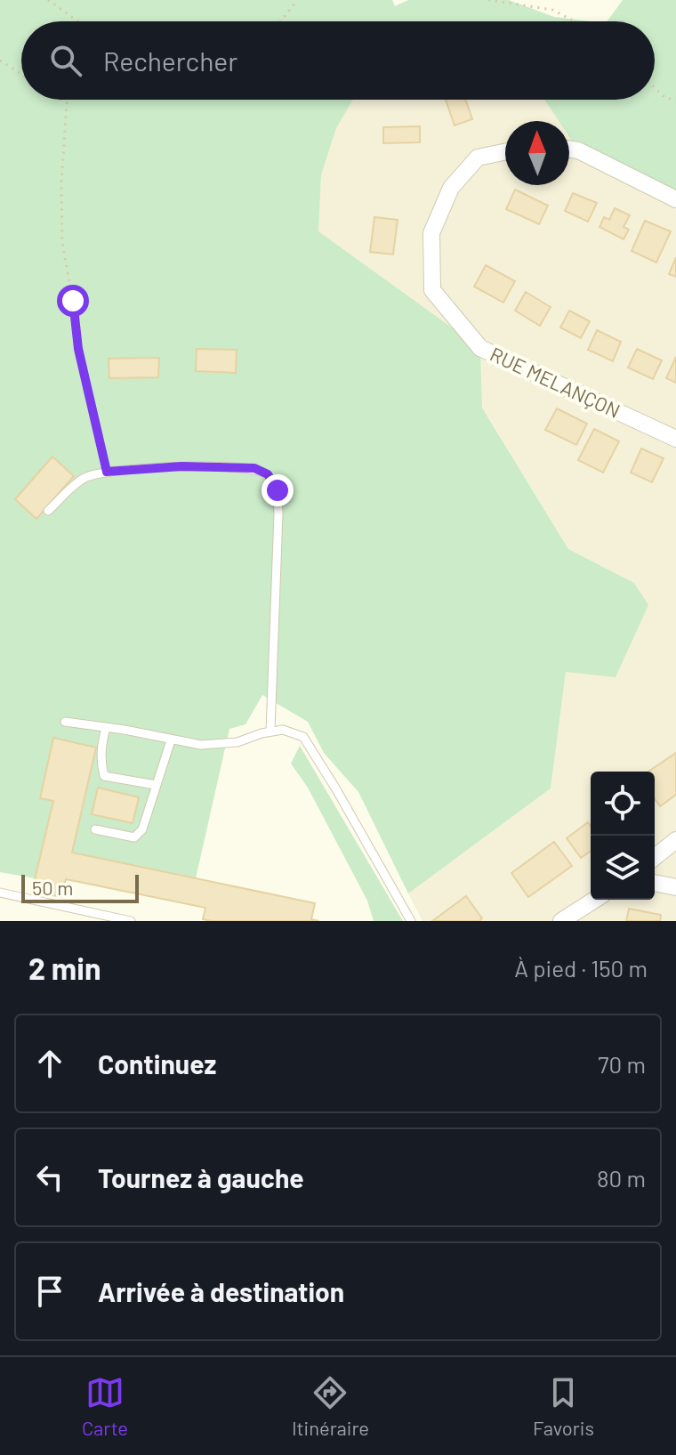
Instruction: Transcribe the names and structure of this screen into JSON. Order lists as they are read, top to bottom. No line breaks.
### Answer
{"streets":{"street":["RUE MELANÇON"]},"scale_bar":"50 m","north":"top","page":{"search":"Rechercher","scale":"50 m","heading":["2 min","À pied · 150 m"],"list":[["Continuez","70 m"],["Tournez à gauche","80 m"],"Arrivée à destination"],"nav":["Carte","Itinéraire","Favoris"]}}
